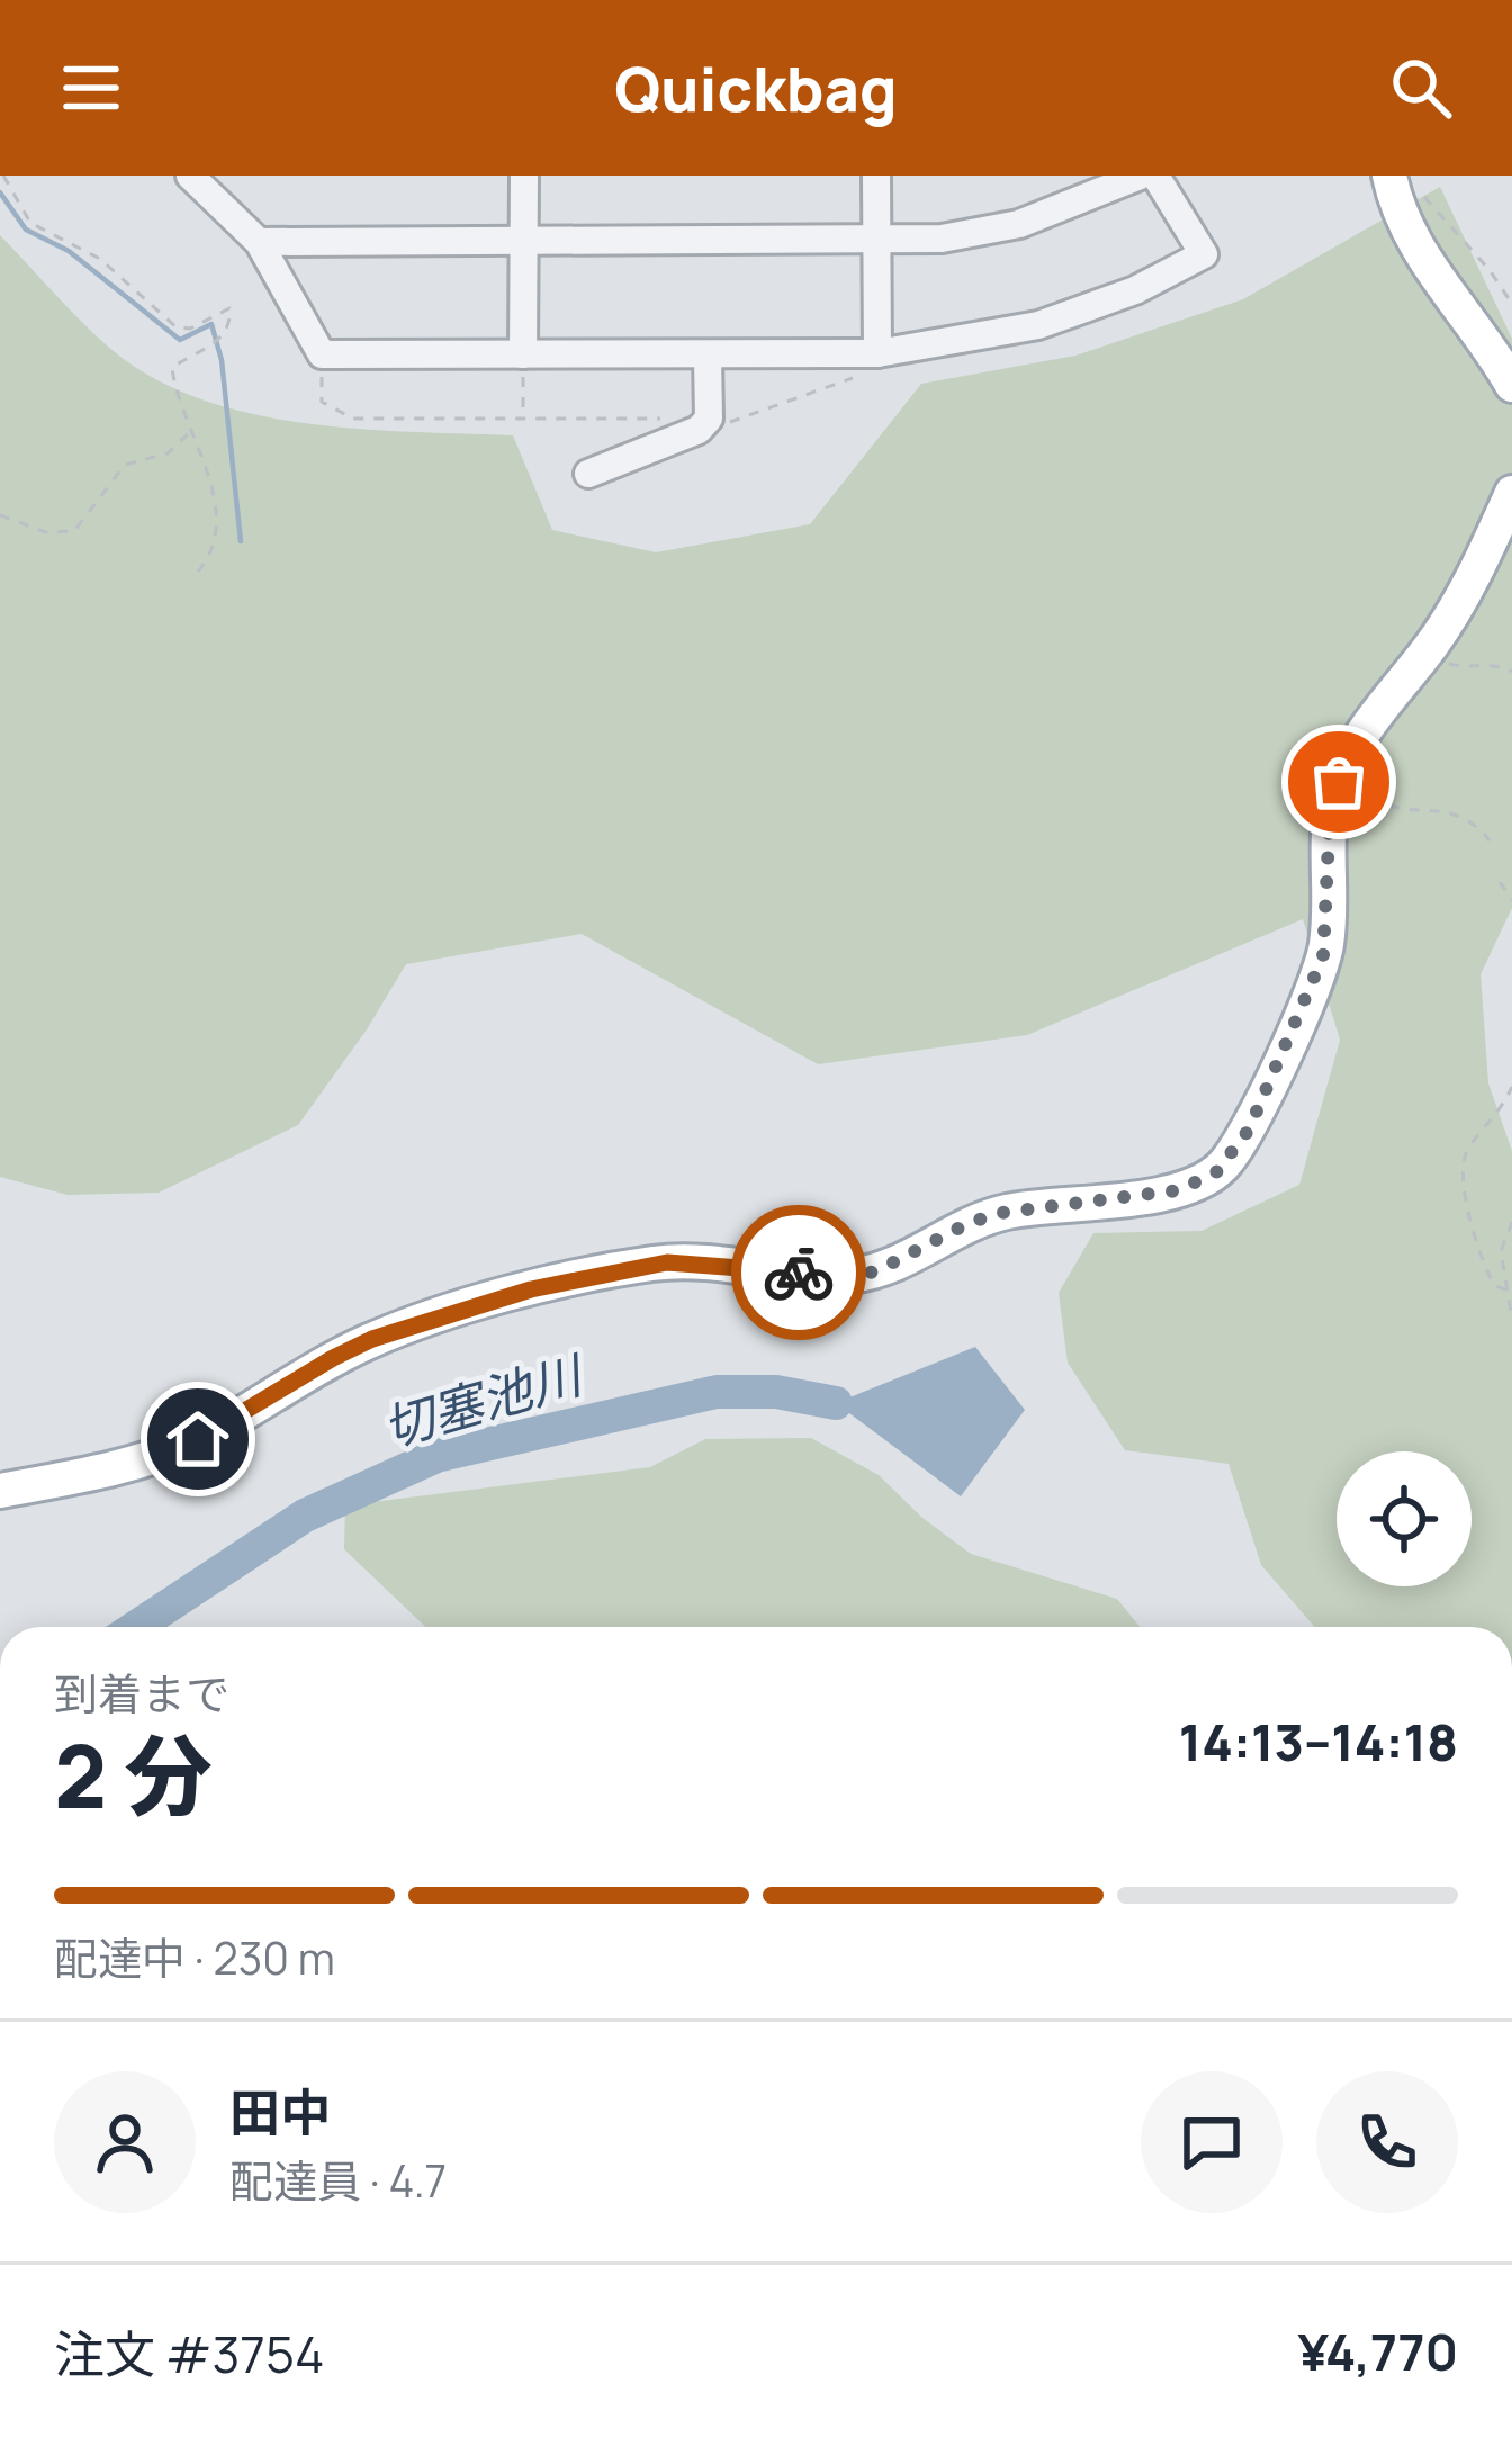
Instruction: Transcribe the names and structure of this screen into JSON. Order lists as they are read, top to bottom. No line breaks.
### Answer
{"water":["切塞池川"],"page":{"header":"Quickbag","heading":["2 分","到着まで","14:13–14:18"],"panel":["田中","配達員 · 4.7","注文 #3754","¥4,770"],"bar":"配達中 · 230 m"}}
